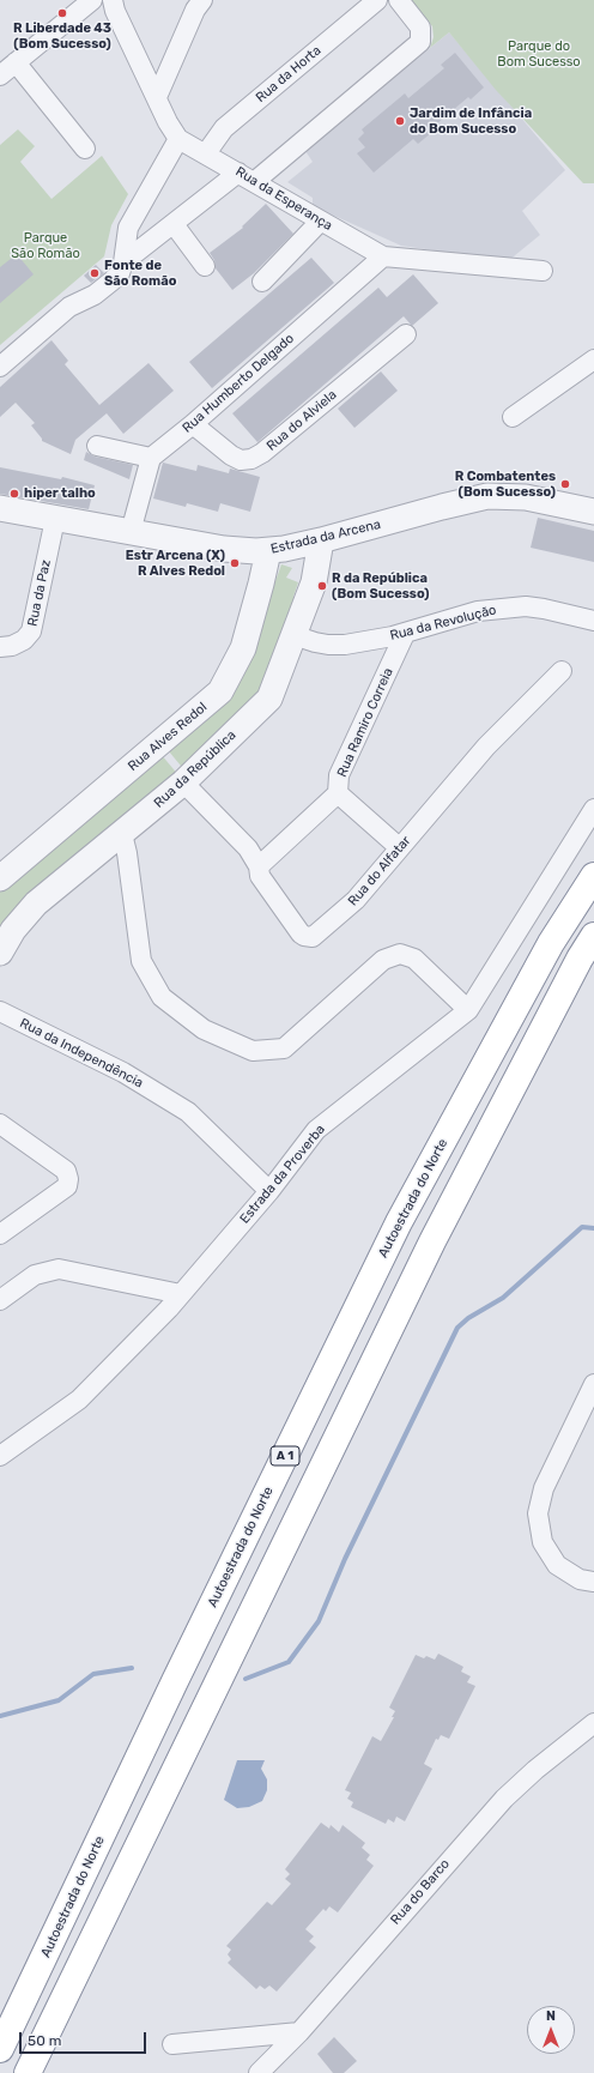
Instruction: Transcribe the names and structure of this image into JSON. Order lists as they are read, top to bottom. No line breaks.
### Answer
{"streets":{"highway":["Autoestrada do Norte","A 1"],"street":["Rua da Horta","Rua da Esperança","Rua Humberto Delgado","Rua do Alviela","Estrada da Arcena","Rua da Paz","Rua da Revolução","Rua Ramiro Correia","Rua Alves Redol","Rua da República","Rua do Alfatar","Rua da Independência","Estrada da Proverba","Rua do Barco"]},"crossings":[["Rua da Horta","Rua da Esperança"],["Rua da Esperança","Rua Humberto Delgado"],["Rua Humberto Delgado","Rua do Alviela"],["Estrada da Arcena","Rua da Paz"],["Estrada da Arcena","Rua Alves Redol"],["Estrada da Arcena","Rua da República"],["Rua da Revolução","Rua Ramiro Correia"],["Rua da Revolução","Rua da República"],["Rua Ramiro Correia","Rua do Alfatar"],["Rua da República","Rua do Alfatar"],["Rua da Independência","Estrada da Proverba"]],"parks":["Parque do Bom Sucesso","Parque São Romão"],"places":["R Liberdade 43 (Bom Sucesso)","Jardim de Infância do Bom Sucesso","Fonte de São Romão","R Combatentes (Bom Sucesso)","hiper talho","Estr Arcena (X) R Alves Redol","R da República (Bom Sucesso)"],"scale_bar":"50 m","north":"top"}
